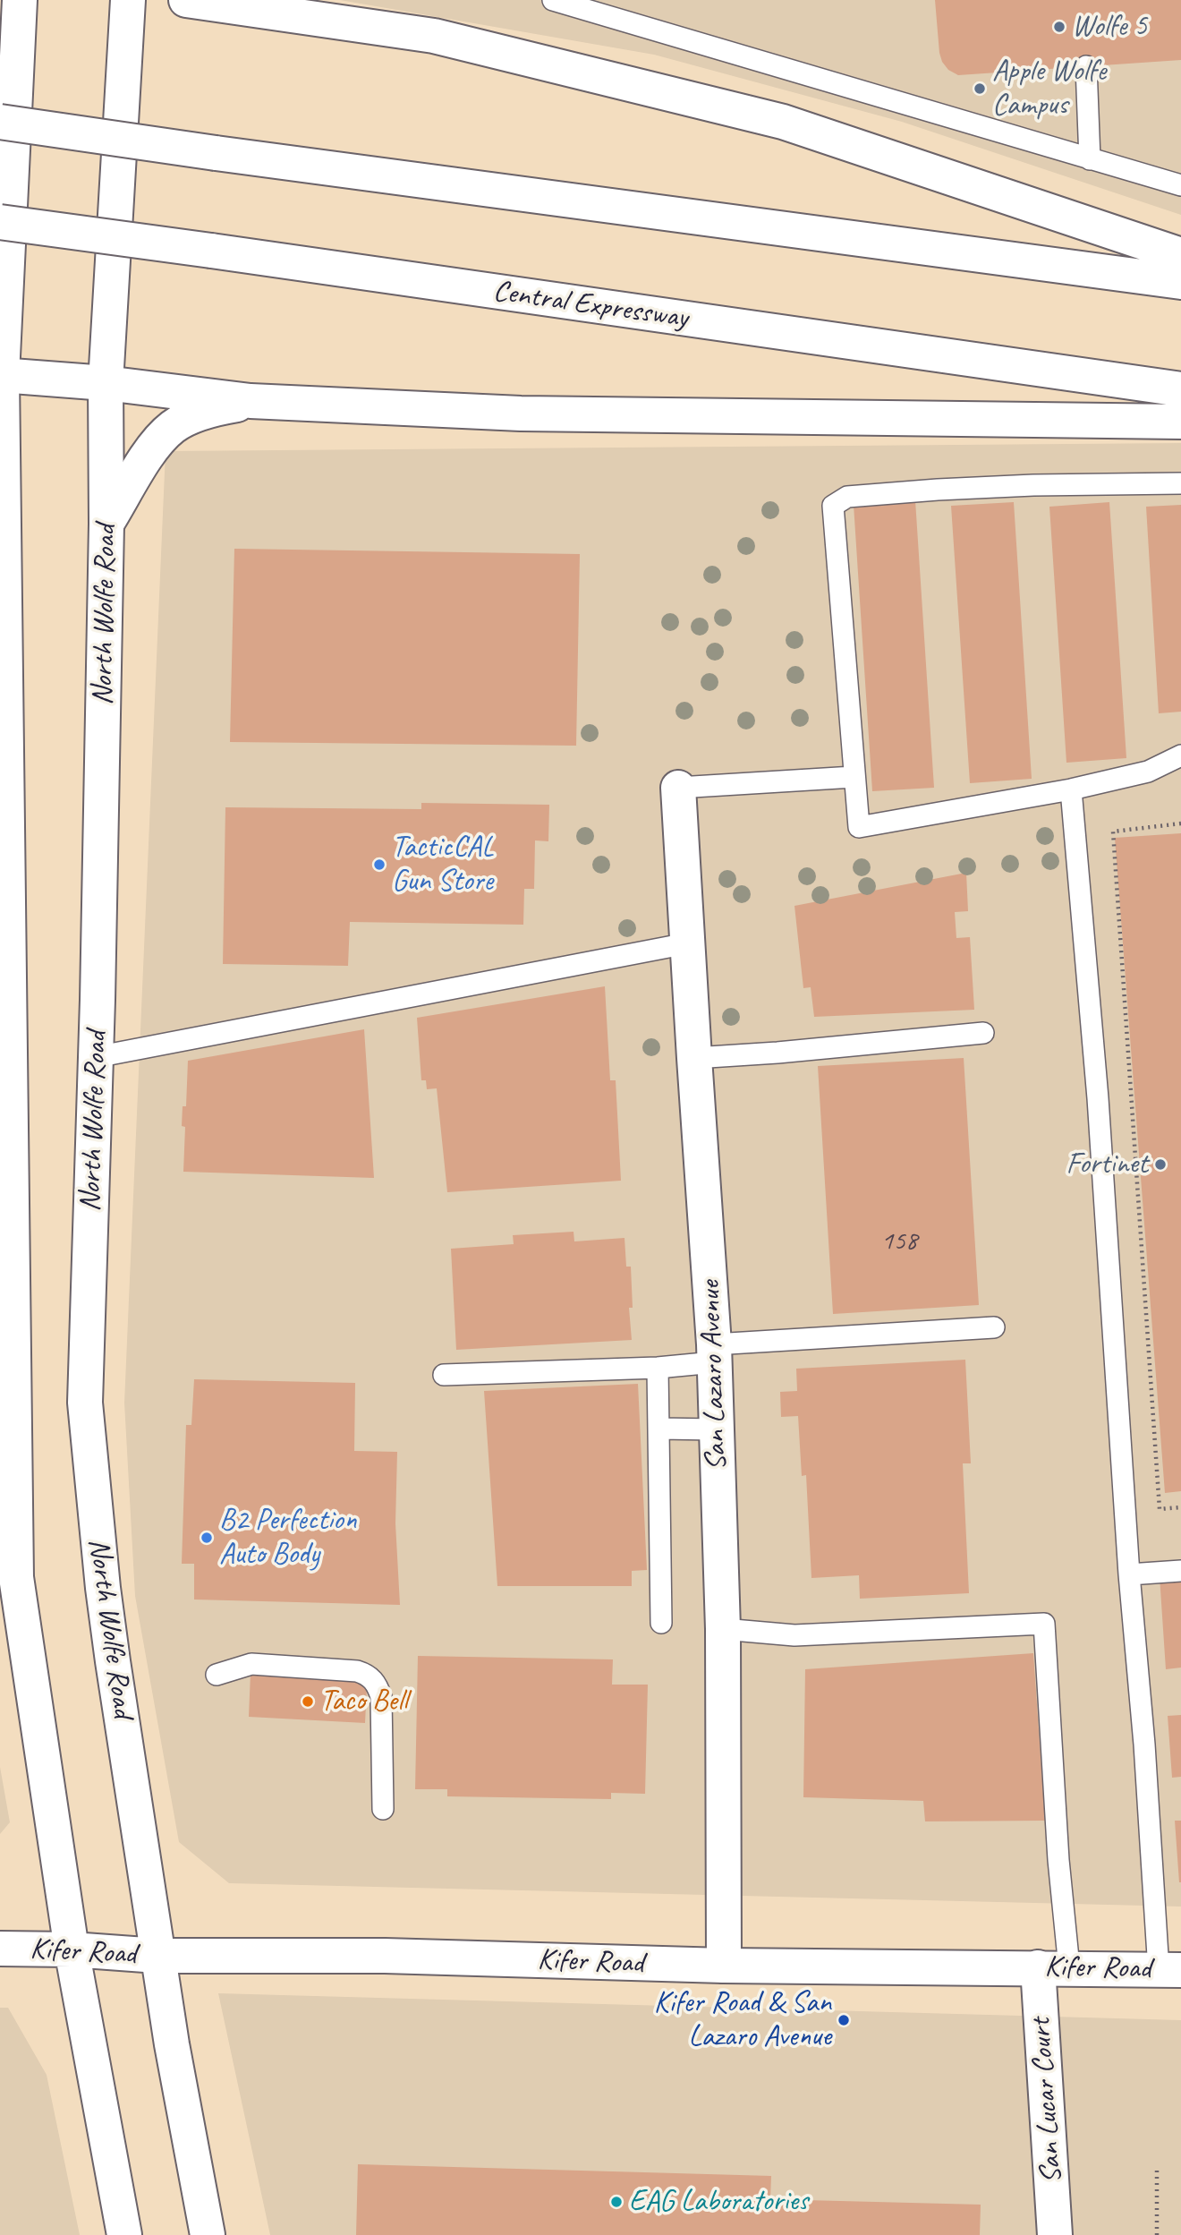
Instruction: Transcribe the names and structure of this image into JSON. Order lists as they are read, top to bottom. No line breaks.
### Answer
{"streets":{"main road":["Central Expressway","North Wolfe Road","San Lazaro Avenue","Kifer Road","San Lucar Court"]},"crossings":[["North Wolfe Road","Kifer Road"],["San Lazaro Avenue","Kifer Road"],["Kifer Road","San Lucar Court"]],"places":["Wolfe 5","Apple Wolfe Campus","TacticCAL Gun Store","Fortinet","B2 Perfection Auto Body","Taco Bell","Kifer Road & San Lazaro Avenue","EAG Laboratories"],"house_numbers":["158"]}
